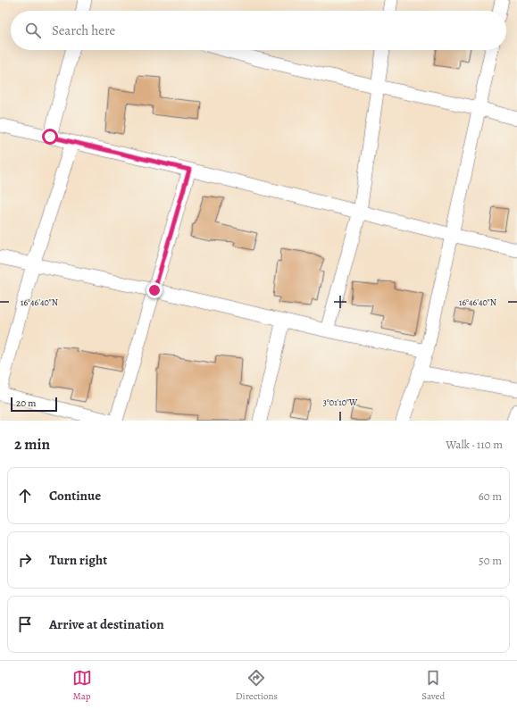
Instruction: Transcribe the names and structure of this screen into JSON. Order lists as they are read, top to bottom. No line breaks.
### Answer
{"scale_bar":"20 m","page":{"search":"Search here","scale":"20 m","heading":["2 min","Walk · 110 m"],"list":[["Continue","60 m"],["Turn right","50 m"],"Arrive at destination"],"nav":["Map","Directions","Saved"]},"coordinates":["16°46'40\"N","3°01'10\"W"]}
